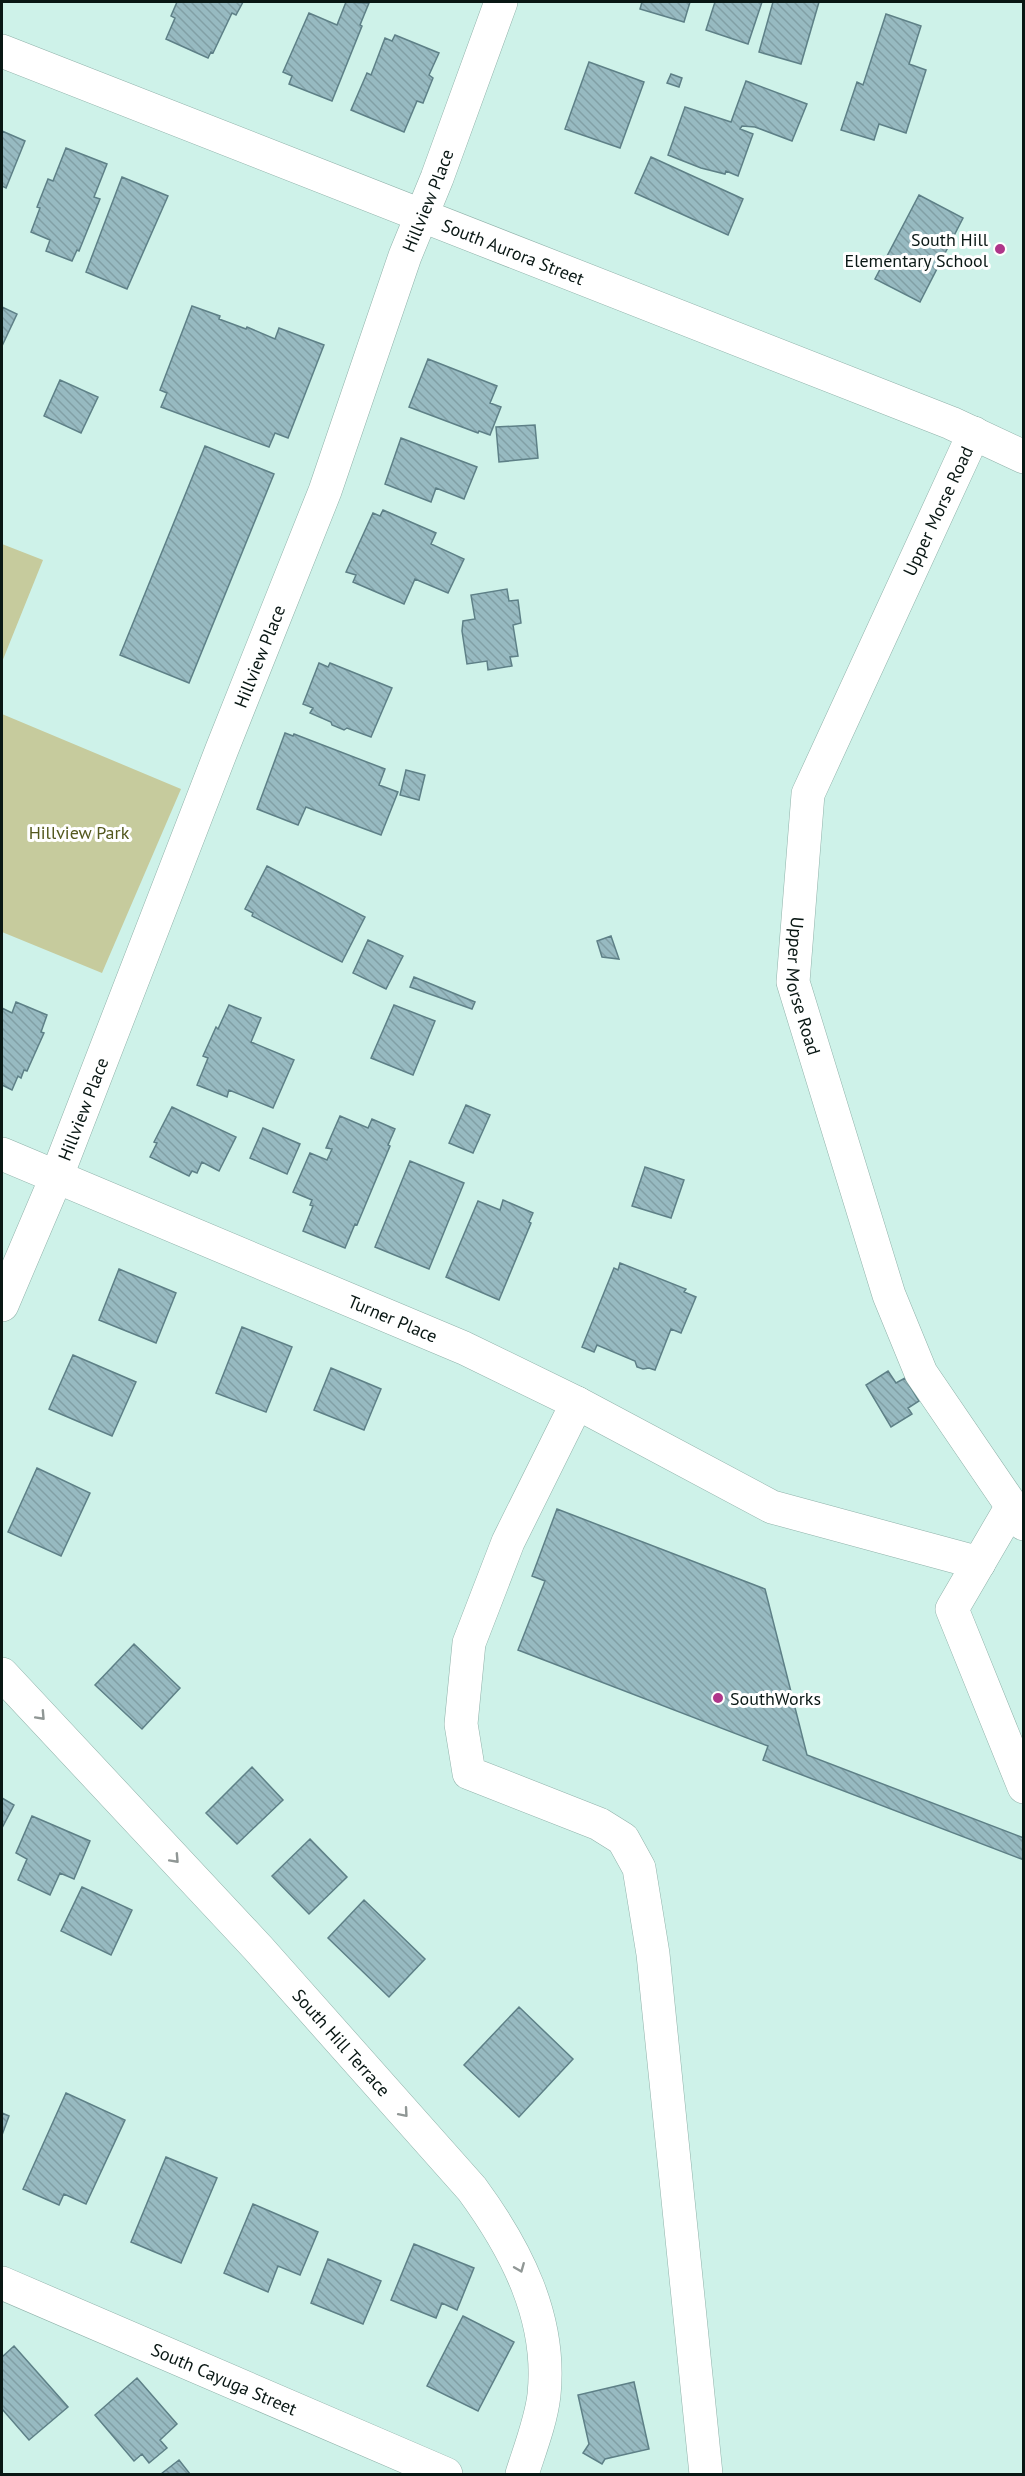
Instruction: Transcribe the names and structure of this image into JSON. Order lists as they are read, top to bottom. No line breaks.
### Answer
{"streets":{"street":["Hillview Place","South Aurora Street","Upper Morse Road","Turner Place","South Hill Terrace","South Cayuga Street"]},"crossings":[["Hillview Place","South Aurora Street"],["Hillview Place","Turner Place"],["South Aurora Street","Upper Morse Road"]],"one_way":["South Hill Terrace"],"parks":["Hillview Park"],"places":["South Hill Elementary School","SouthWorks"]}
